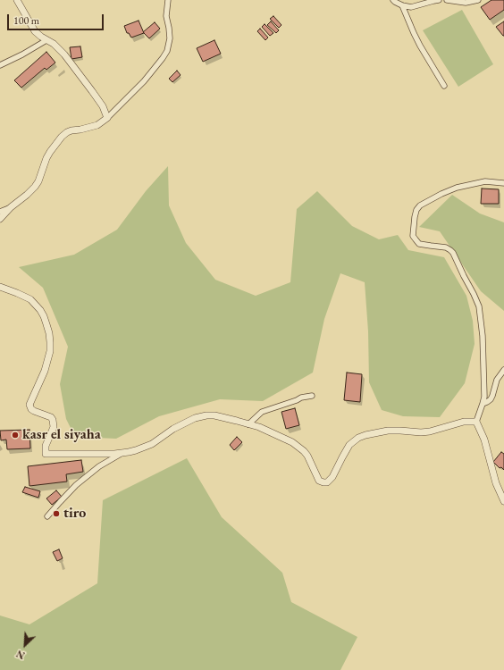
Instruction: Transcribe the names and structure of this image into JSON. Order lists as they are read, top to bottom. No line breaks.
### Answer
{"places":["kasr el siyaha","tiro"],"scale_bar":"100 m","north":"bottom left"}
